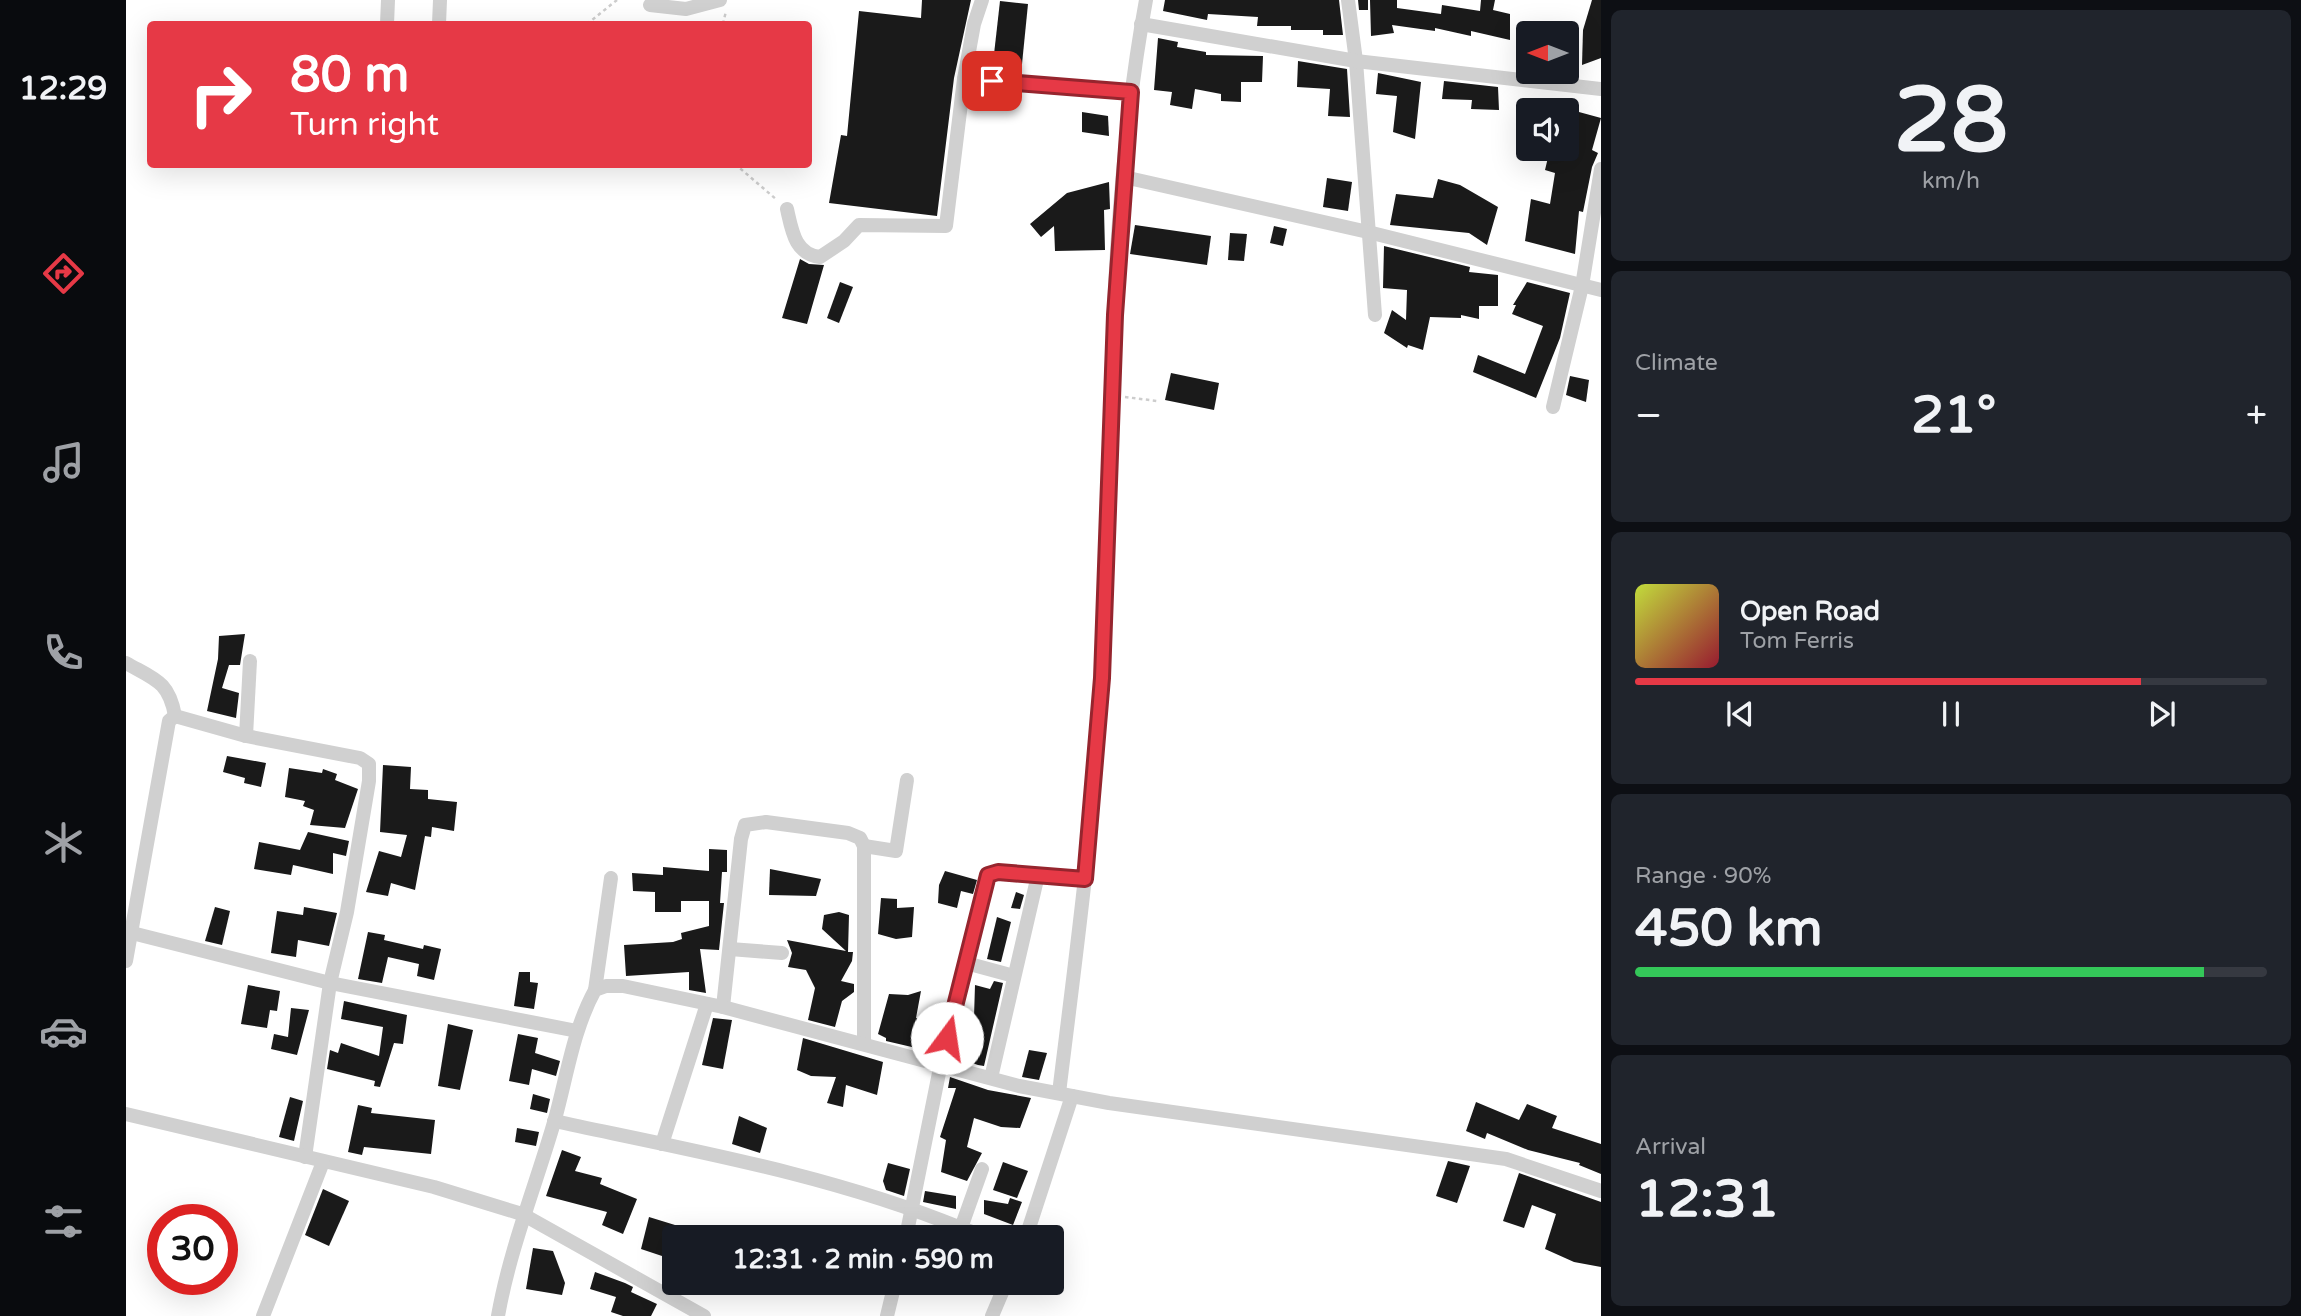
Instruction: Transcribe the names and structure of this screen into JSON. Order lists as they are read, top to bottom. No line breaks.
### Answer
{"north":"left","page":{"tabs":"12:29","tile":[["28","km/h"],"Climate",["Range · 90%","450 km"],["Arrival","12:31"]],"turn":["80 m","Turn right"],"heat":["−","21°","+"],"song":["Open Road","Tom Ferris"],"limit":"30","trip":"12:31 · 2 min · 590 m"}}
